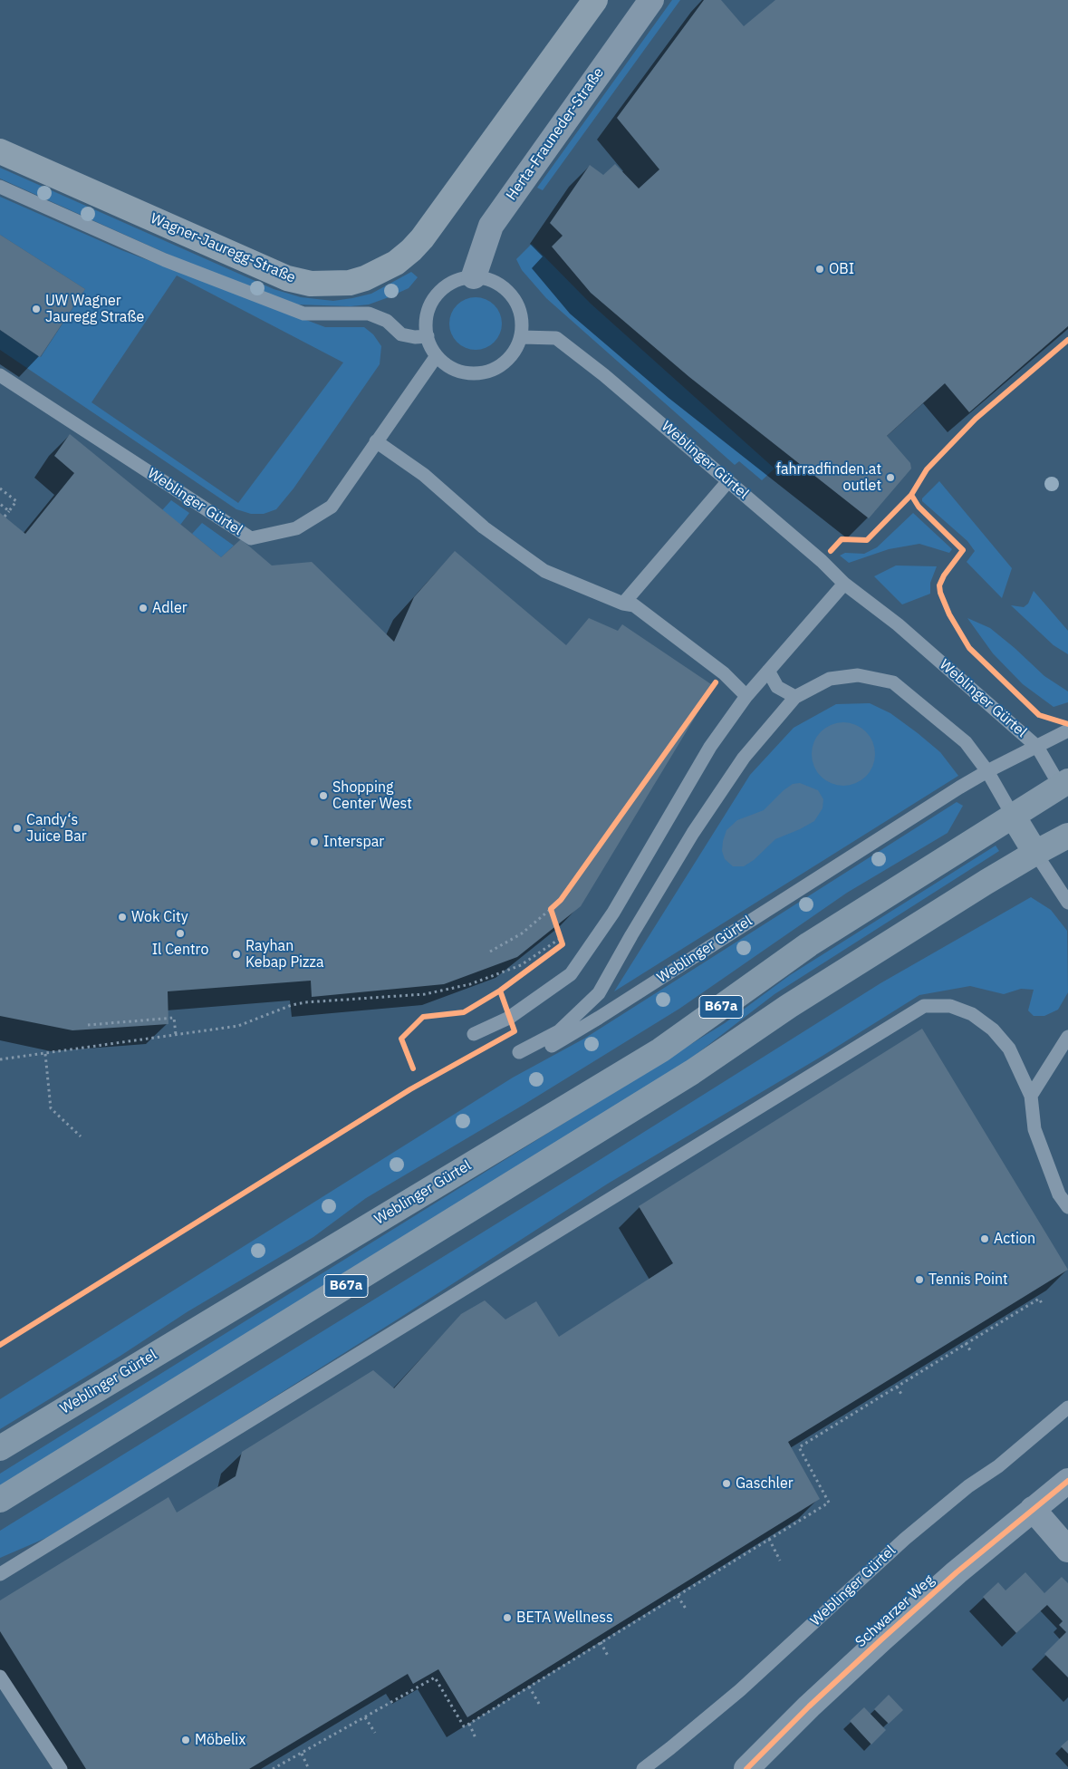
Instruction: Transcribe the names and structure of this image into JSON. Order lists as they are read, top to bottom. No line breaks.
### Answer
{"streets":{"main road":["Wagner-Jauregg-Straße","Weblinger Gürtel","B67a"],"street":["Herta-Frauneder-Straße","Schwarzer Weg"]},"crossings":[["Herta-Frauneder-Straße","Weblinger Gürtel"]],"places":["OBI","UW Wagner Jauregg Straße","fahrradfinden.at outlet","Adler","Shopping Center West","Candy‘s Juice Bar","Interspar","Wok City","Il Centro","Rayhan Kebap Pizza","Action","Tennis Point","Gaschler","BETA Wellness","Möbelix"]}
